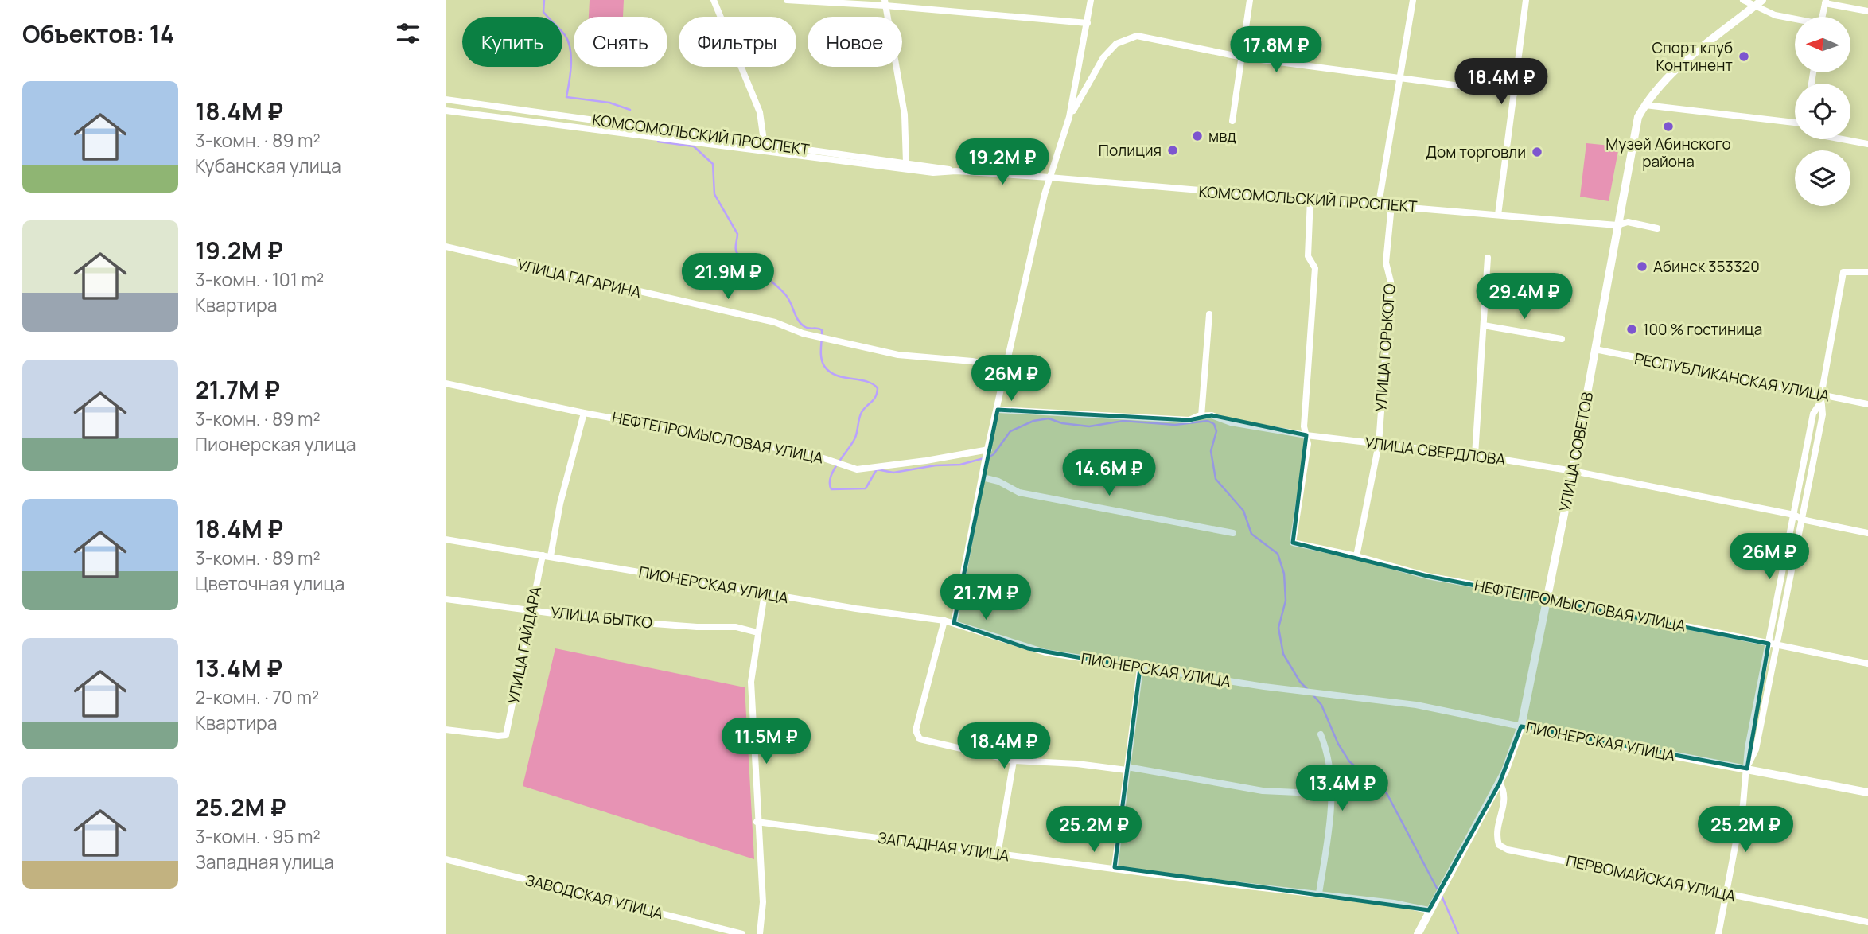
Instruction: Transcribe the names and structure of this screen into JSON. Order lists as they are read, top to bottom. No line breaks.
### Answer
{"streets":{"main road":["УЛИЦА СОВЕТОВ","ПИОНЕРСКАЯ УЛИЦА"],"street":["КОМСОМОЛЬСКИЙ ПРОСПЕКТ","УЛИЦА ГАГАРИНА","УЛИЦА ГОРЬКОГО","РЕСПУБЛИКАНСКАЯ УЛИЦА","НЕФТЕПРОМЫСЛОВАЯ УЛИЦА","УЛИЦА СВЕРДЛОВА","УЛИЦА БЫТКО","УЛИЦА ГАЙДАРА","ЗАПАДНАЯ УЛИЦА","ПЕРВОМАЙСКАЯ УЛИЦА","ЗАВОДСКАЯ УЛИЦА"]},"crossings":[["КОМСОМОЛЬСКИЙ ПРОСПЕКТ","УЛИЦА ГОРЬКОГО"],["КОМСОМОЛЬСКИЙ ПРОСПЕКТ","УЛИЦА СОВЕТОВ"],["УЛИЦА ГОРЬКОГО","НЕФТЕПРОМЫСЛОВАЯ УЛИЦА"],["УЛИЦА ГОРЬКОГО","УЛИЦА СВЕРДЛОВА"],["РЕСПУБЛИКАНСКАЯ УЛИЦА","УЛИЦА СОВЕТОВ"],["НЕФТЕПРОМЫСЛОВАЯ УЛИЦА","УЛИЦА СВЕРДЛОВА"],["НЕФТЕПРОМЫСЛОВАЯ УЛИЦА","УЛИЦА СОВЕТОВ"],["УЛИЦА СВЕРДЛОВА","УЛИЦА СОВЕТОВ"],["УЛИЦА СОВЕТОВ","ПИОНЕРСКАЯ УЛИЦА"],["УЛИЦА СОВЕТОВ","ЗАПАДНАЯ УЛИЦА"],["УЛИЦА СОВЕТОВ","ПЕРВОМАЙСКАЯ УЛИЦА"],["ПИОНЕРСКАЯ УЛИЦА","УЛИЦА ГАЙДАРА"],["УЛИЦА БЫТКО","УЛИЦА ГАЙДАРА"]],"places":["Спорт клуб Континент","Музей Абинского района","мвд","Полиция","Дом торговли","Абинск 353320","100 % гостиница"],"north":"left","page":{"heading":"Объектов: 14","chip":["Купить","Снять","Фильтры","Новое"],"price":["17.8M ₽","18.4M ₽","19.2M ₽","21.9M ₽","29.4M ₽","26M ₽","14.6M ₽","26M ₽","21.7M ₽","11.5M ₽","18.4M ₽","13.4M ₽","25.2M ₽","25.2M ₽"],"list":[{"name":"18.4M ₽","note":"3-комн. · 89 m² · Кубанская улица"},{"name":"19.2M ₽","note":"3-комн. · 101 m² · Квартира"},{"name":"21.7M ₽","note":"3-комн. · 89 m² · Пионерская улица"},{"name":"18.4M ₽","note":"3-комн. · 89 m² · Цветочная улица"},{"name":"13.4M ₽","note":"2-комн. · 70 m² · Квартира"},{"name":"25.2M ₽","note":"3-комн. · 95 m² · Западная улица"}]}}
